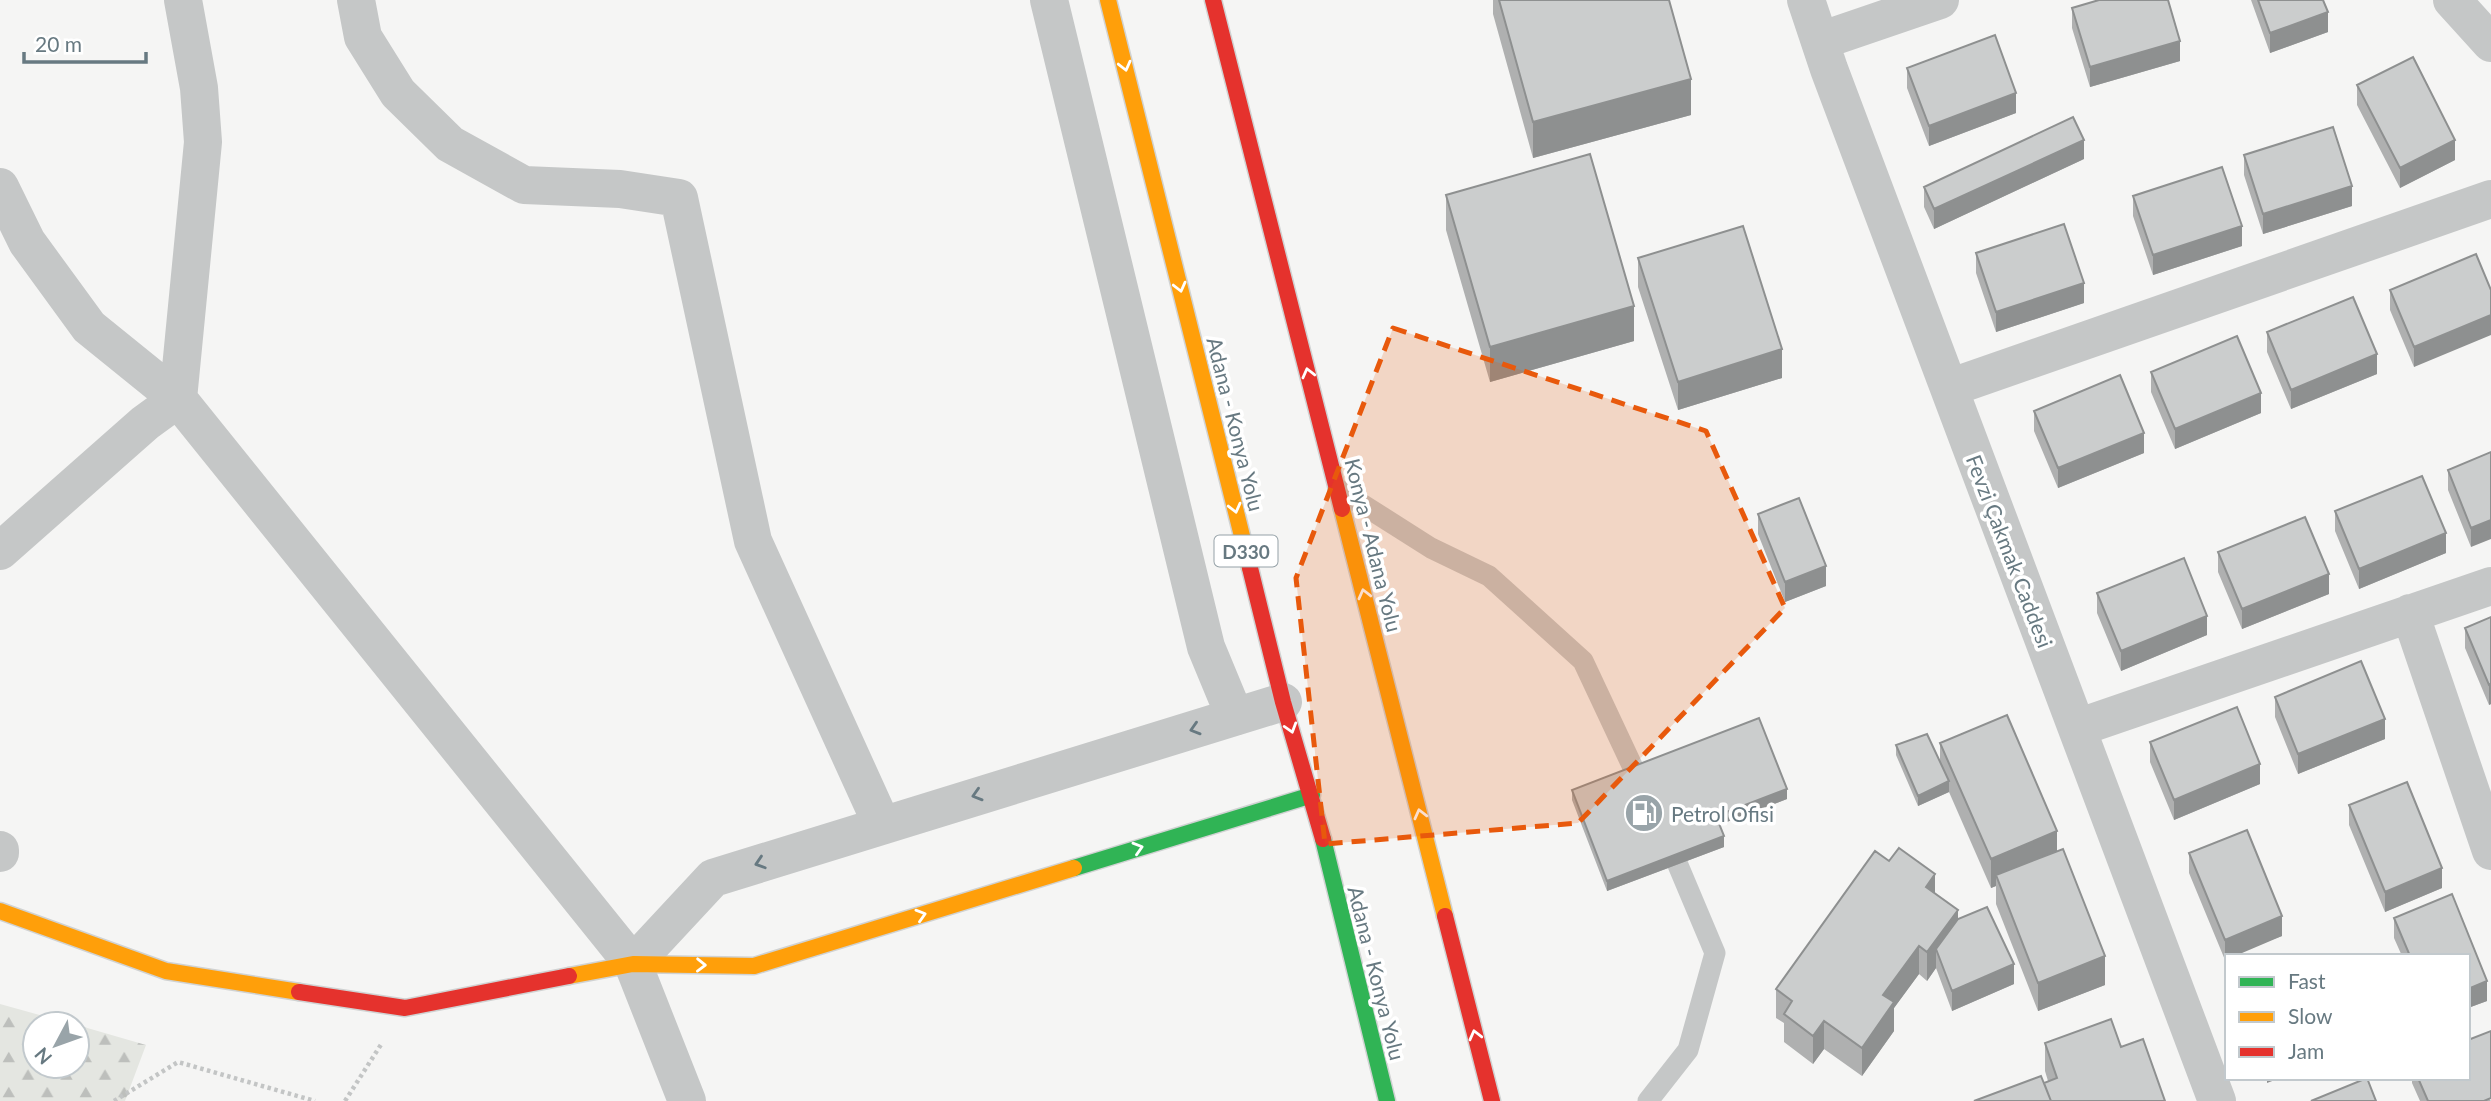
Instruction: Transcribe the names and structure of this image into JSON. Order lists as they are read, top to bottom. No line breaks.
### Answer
{"streets":{"main road":["Adana - Konya Yolu","Konya - Adana Yolu","D330"],"street":["Fevzi Çakmak Caddesi"]},"one_way":["Adana - Konya Yolu","Konya - Adana Yolu"],"places":{"fuel station":["Petrol Ofisi"]},"legend":["Fast","Slow","Jam"],"scale_bar":"20 m","north":"bottom left"}
